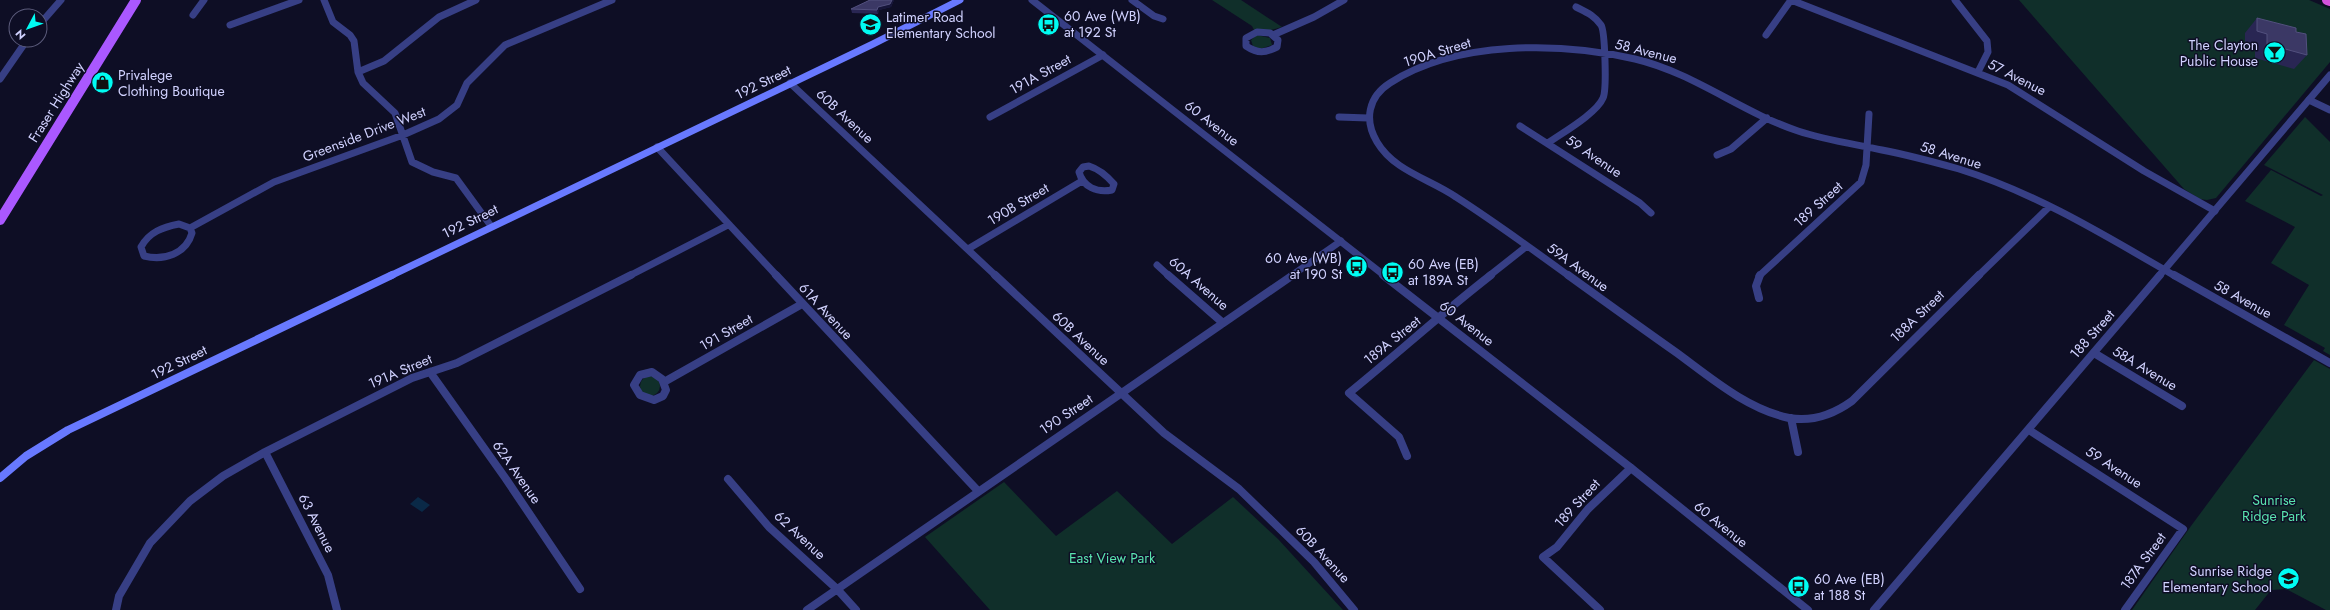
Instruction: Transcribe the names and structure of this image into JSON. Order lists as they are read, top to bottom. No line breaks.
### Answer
{"streets":{"main road":["192 Street","Fraser Highway"],"street":["58 Avenue","190A Street","191A Street","57 Avenue","60B Avenue","60 Avenue","Greenside Drive West","59 Avenue","190B Street","189 Street","59A Avenue","60A Avenue","61A Avenue","188A Street","191 Street","188 Street","189A Street","58A Avenue","190 Street","62A Avenue","63 Avenue","62 Avenue","187A Street"]},"crossings":[["58 Avenue","190A Street"],["58 Avenue","189 Street"],["58 Avenue","188A Street"],["58 Avenue","188 Street"],["190A Street","59A Avenue"],["191A Street","60 Avenue"],["191A Street","61A Avenue"],["191A Street","62A Avenue"],["191A Street","63 Avenue"],["57 Avenue","188 Street"],["192 Street","60B Avenue"],["192 Street","61A Avenue"],["60B Avenue","190B Street"],["60B Avenue","190 Street"],["60 Avenue","189 Street"],["60 Avenue","189A Street"],["60 Avenue","190 Street"],["59 Avenue","188 Street"],["59 Avenue","187A Street"],["59A Avenue","188A Street"],["59A Avenue","189A Street"],["60A Avenue","190 Street"],["61A Avenue","191 Street"],["61A Avenue","190 Street"],["188 Street","58A Avenue"],["190 Street","62 Avenue"]],"parks":["Sunrise Ridge Park","East View Park"],"places":{"bus stop":["60 Ave (WB) at 192 St","60 Ave (WB) at 190 St","60 Ave (EB) at 189A St","60 Ave (EB) at 188 St"],"school or university":["Latimer Road Elementary School","Sunrise Ridge Elementary School"],"bar":["The Clayton Public House"],"shop":["Privalege Clothing Boutique"]},"north":"bottom left"}
